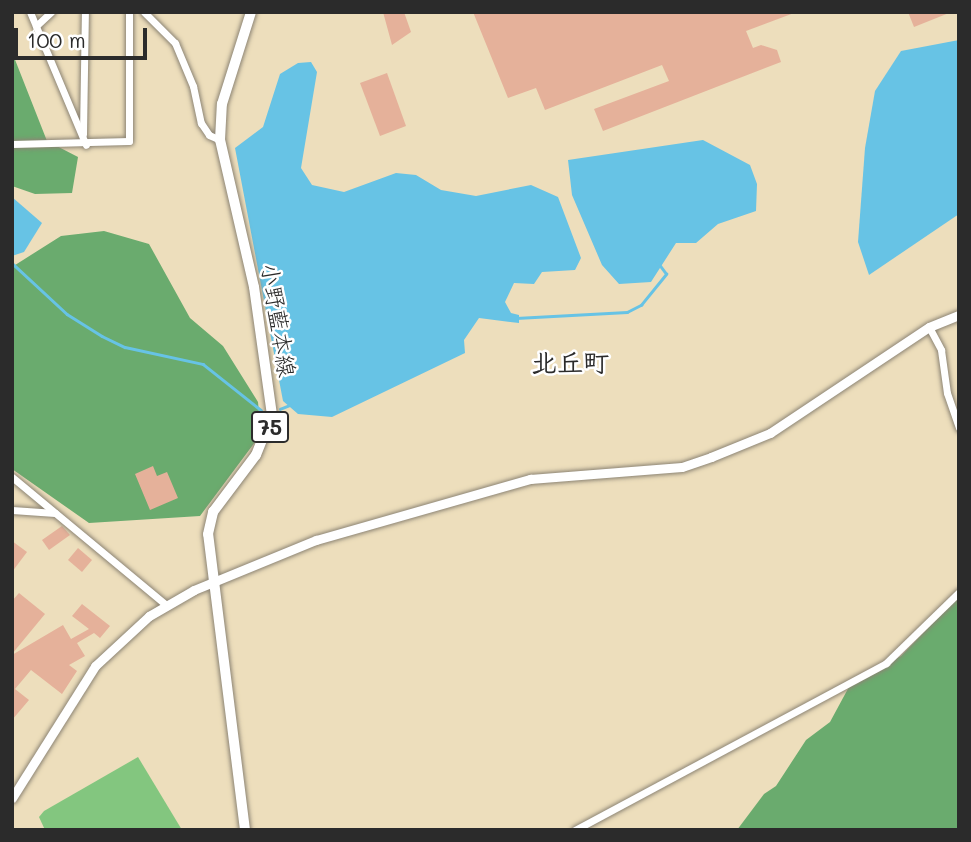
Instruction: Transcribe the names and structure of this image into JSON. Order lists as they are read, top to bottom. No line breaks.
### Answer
{"streets":{"main road":["小野藍本線","75"]},"districts":["北丘町"],"scale_bar":"100 m"}
